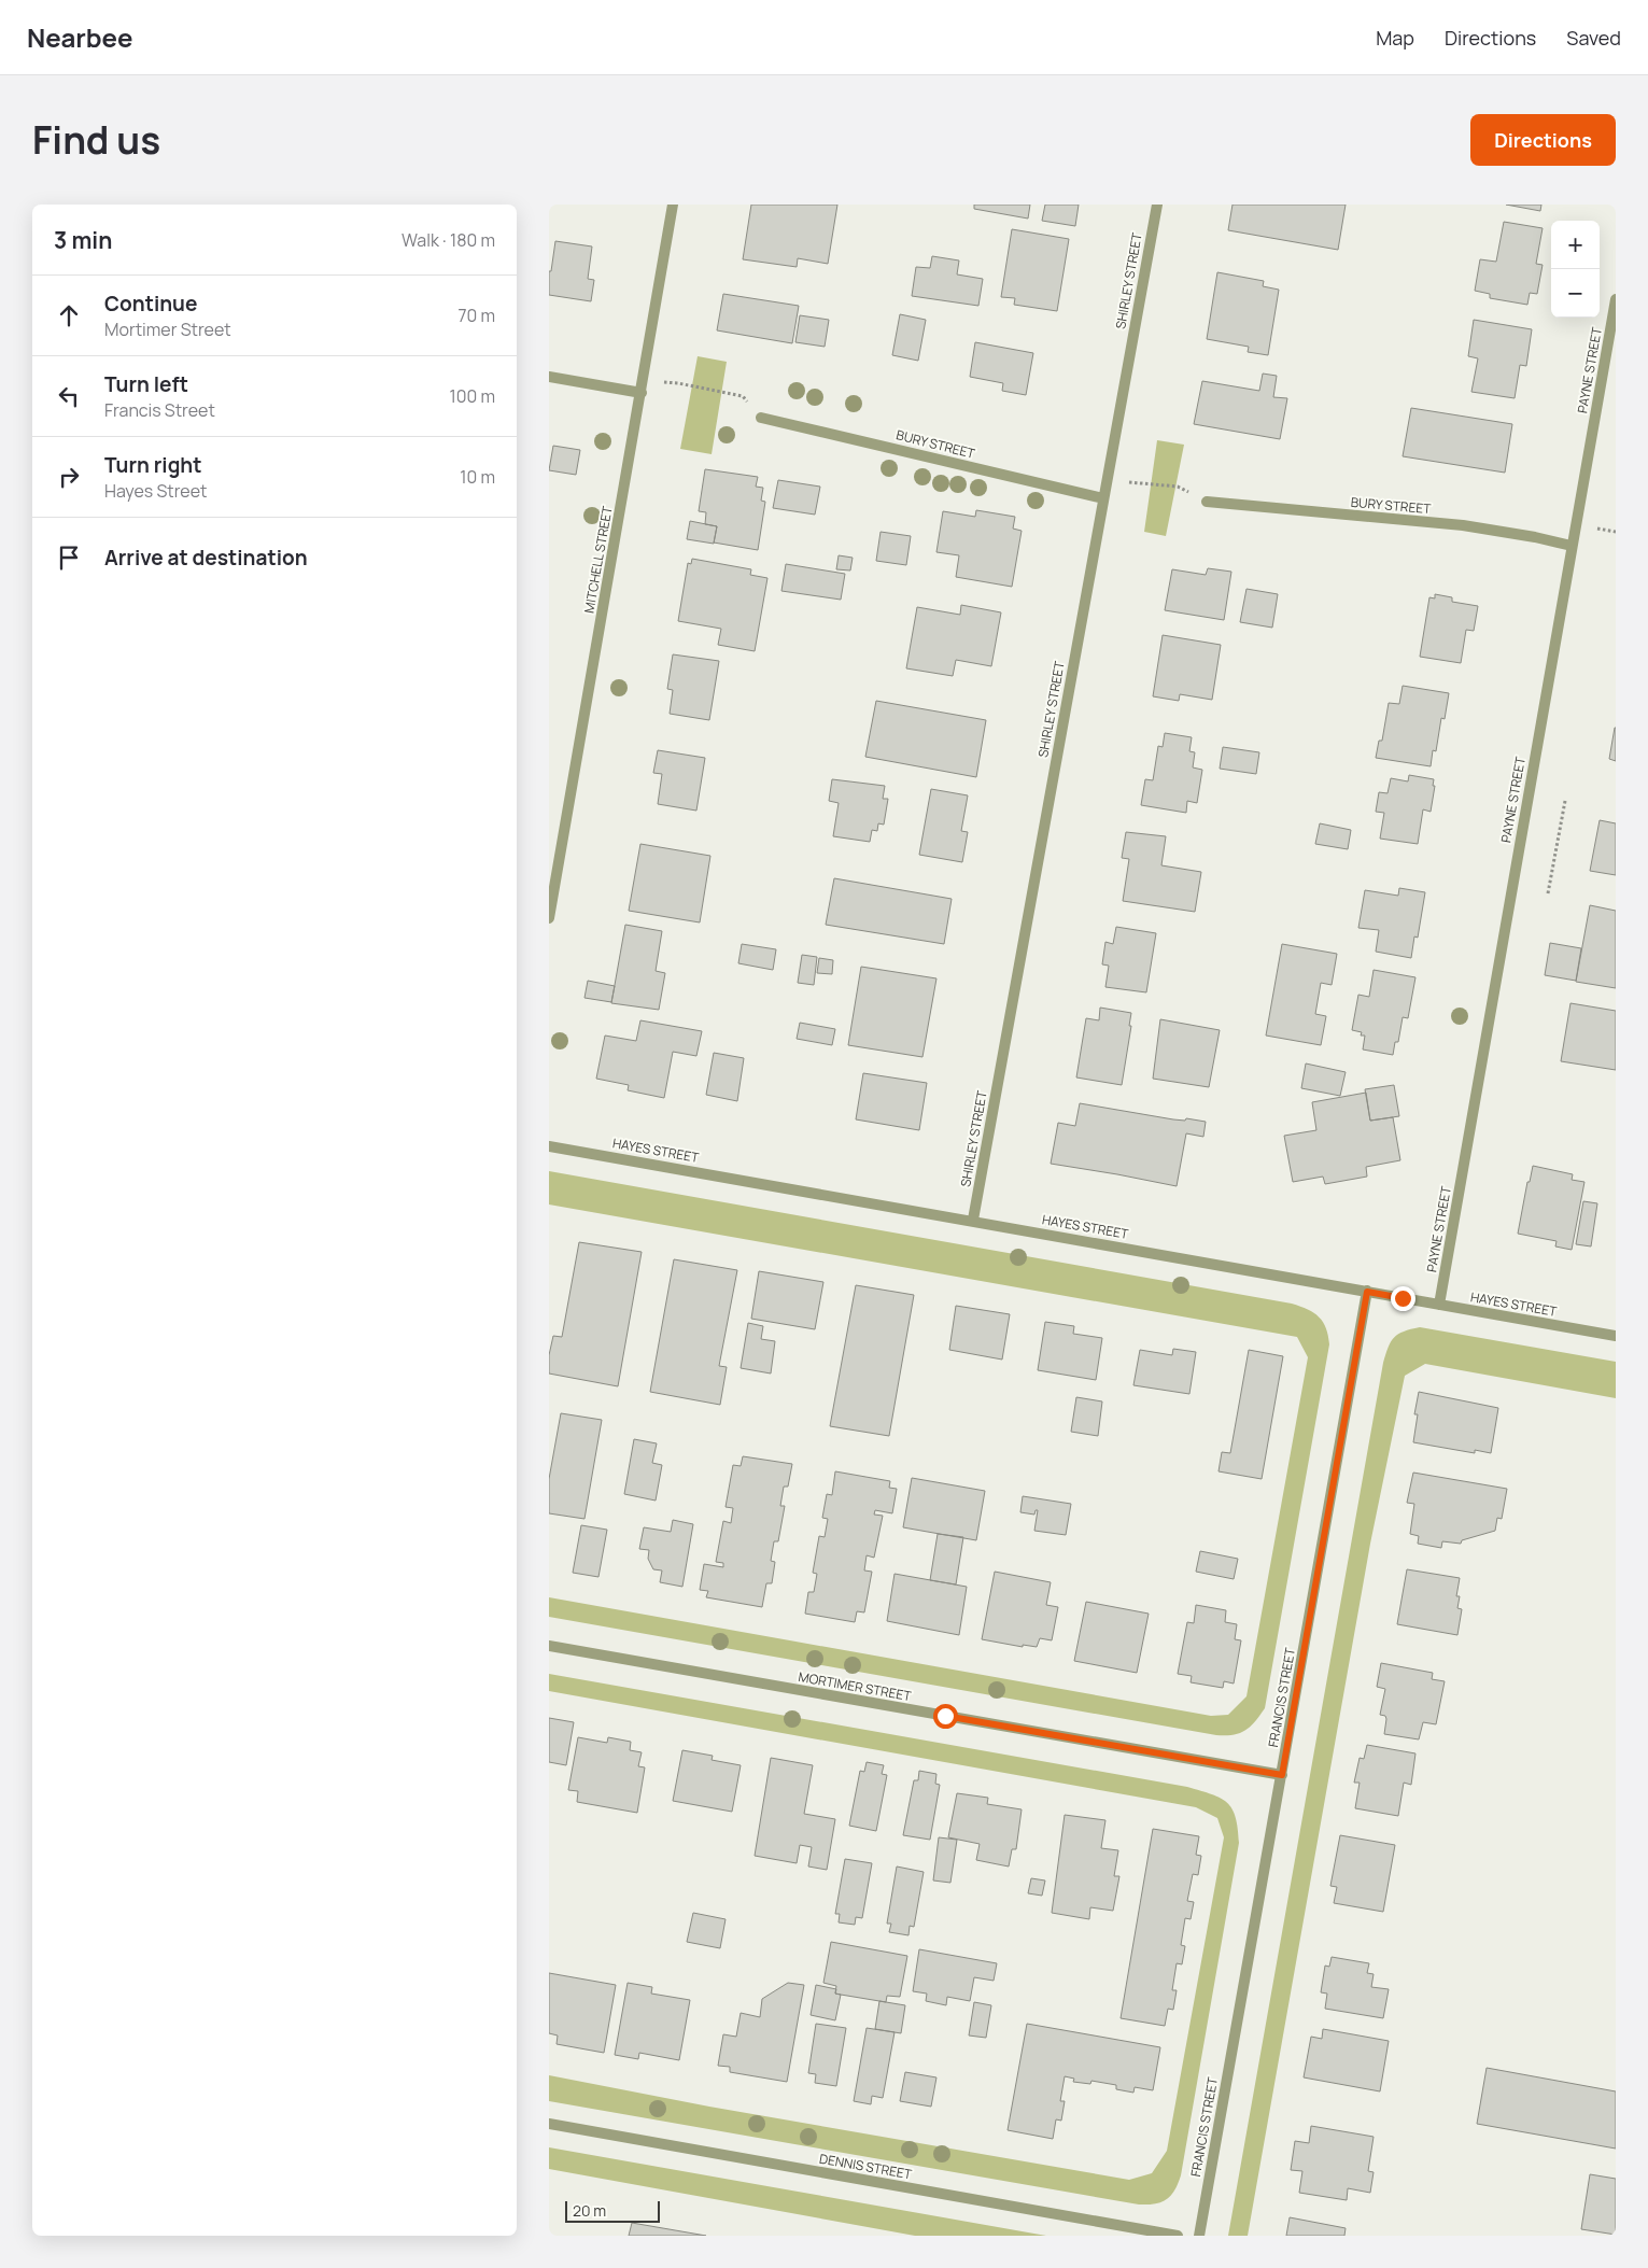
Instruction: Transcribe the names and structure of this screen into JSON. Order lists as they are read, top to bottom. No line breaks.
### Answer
{"streets":{"street":["SHIRLEY STREET","PAYNE STREET","BURY STREET","MITCHELL STREET","HAYES STREET","MORTIMER STREET","FRANCIS STREET","DENNIS STREET"]},"crossings":[["SHIRLEY STREET","BURY STREET"],["SHIRLEY STREET","HAYES STREET"],["PAYNE STREET","BURY STREET"],["PAYNE STREET","HAYES STREET"],["HAYES STREET","FRANCIS STREET"],["MORTIMER STREET","FRANCIS STREET"]],"scale_bar":"20 m","page":{"header":"Nearbee","nav":["Map","Directions","Saved"],"title":"Find us","buttons":"Directions","heading":["3 min","Walk · 180 m"],"map_buttons":["+","−"],"list":[["Continue","Mortimer Street","70 m"],["Turn left","Francis Street","100 m"],["Turn right","Hayes Street","10 m"],"Arrive at destination"],"scale":"20 m"}}
